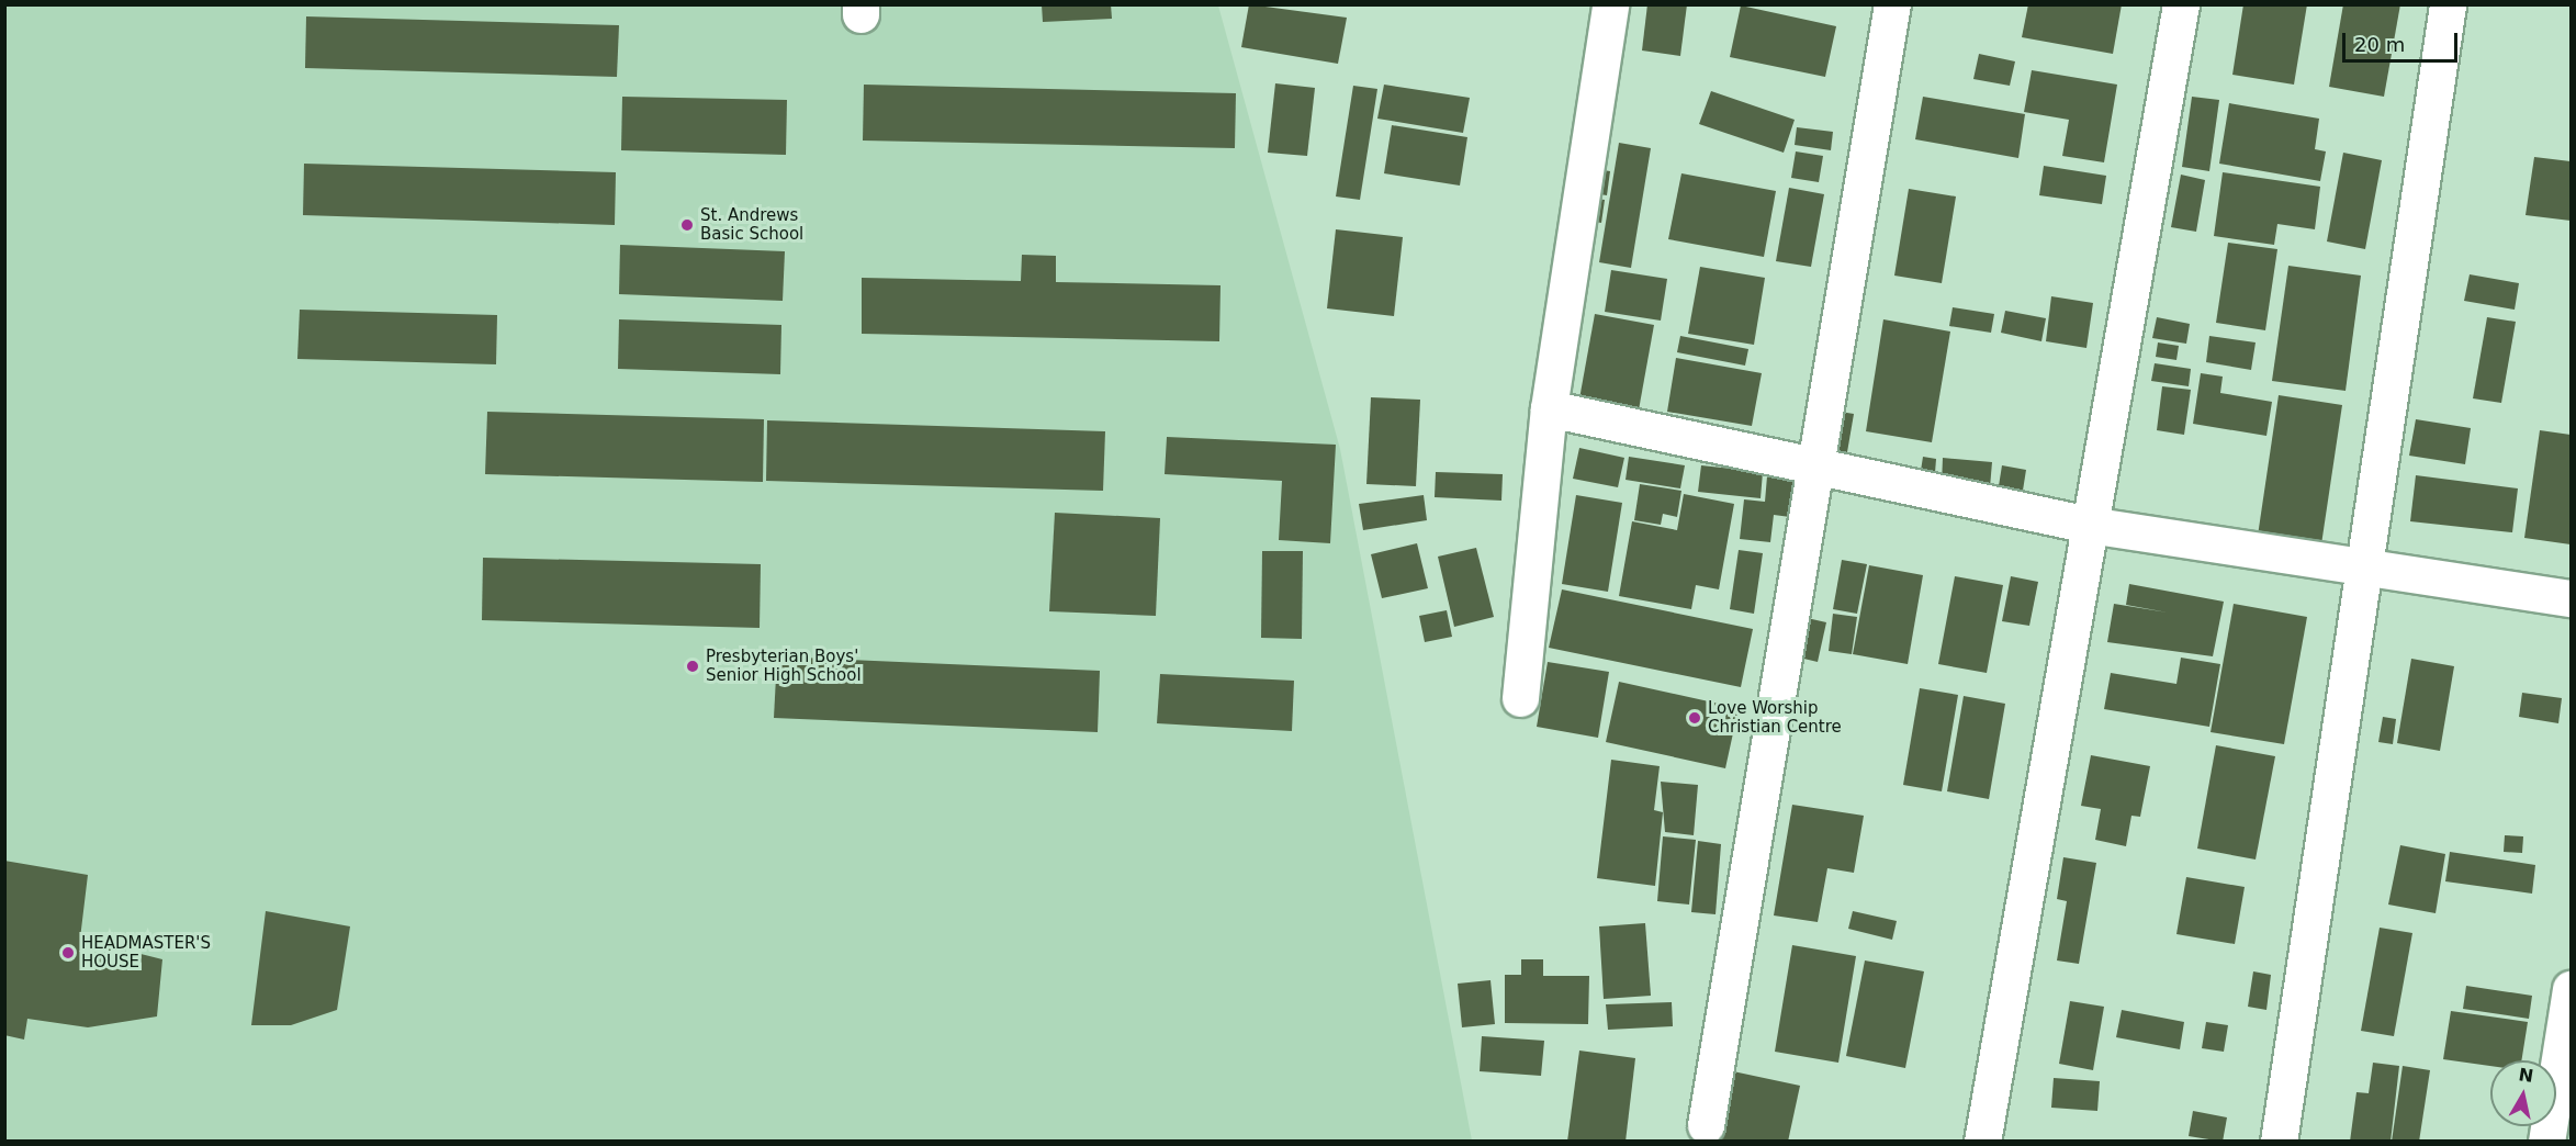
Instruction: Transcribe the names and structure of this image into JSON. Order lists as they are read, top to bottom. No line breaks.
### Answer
{"places":["St. Andrews Basic School","Presbyterian Boys' Senior High School","Love Worship Christian Centre","HEADMASTER'S HOUSE"],"scale_bar":"20 m","north":"top"}
